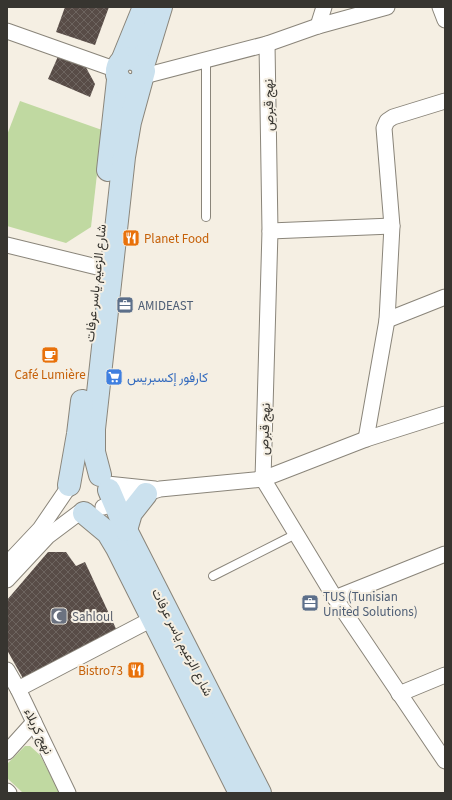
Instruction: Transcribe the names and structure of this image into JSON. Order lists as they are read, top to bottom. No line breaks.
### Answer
{"streets":{"main road":["شارع الزعيم ياسر عرفات"],"street":["نهج قبرص","نهج كربلاء"]},"places":{"restaurant":["Planet Food","Bistro73"],"office":["AMIDEAST","TUS (Tunisian United Solutions)"],"cafe":["Café Lumière"],"supermarket":["كارفور إكسبريس"],"mosque":["Sahloul"]}}
